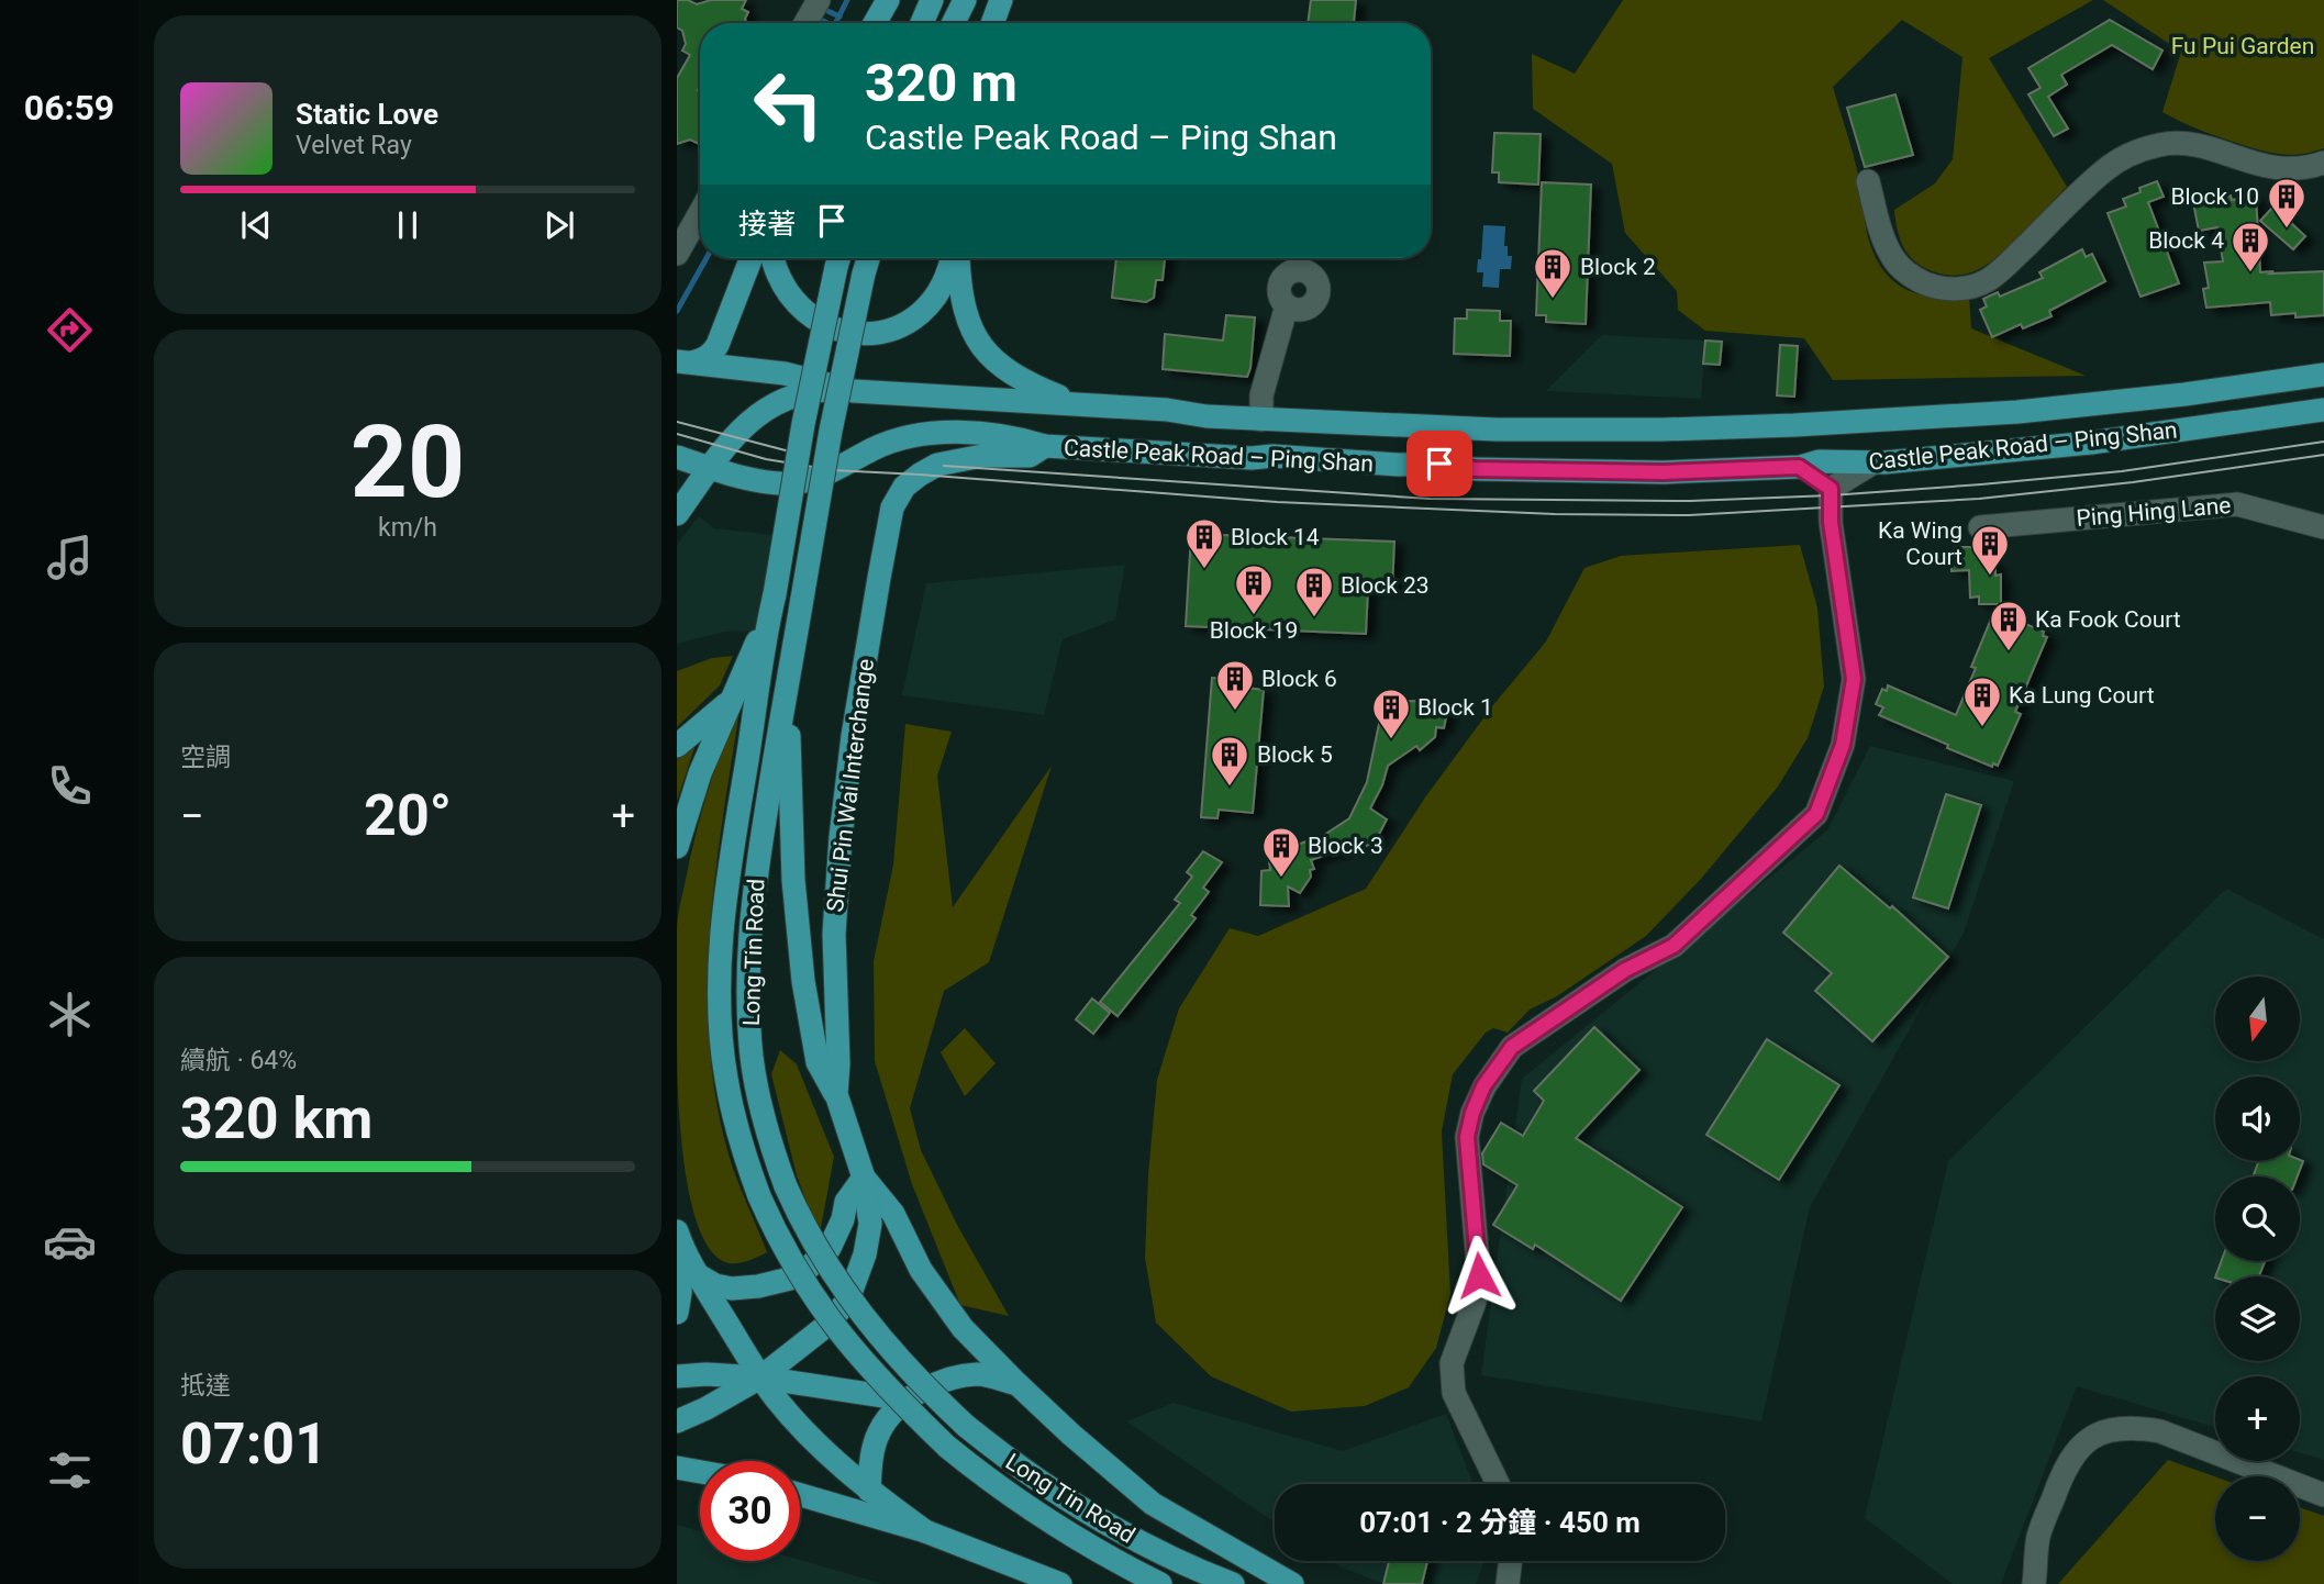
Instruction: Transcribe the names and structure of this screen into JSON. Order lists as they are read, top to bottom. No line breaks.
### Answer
{"streets":{"main road":["Castle Peak Road – Ping Shan","Shui Pin Wai Interchange","Long Tin Road"],"street":["Ping Hing Lane"]},"crossings":[["Castle Peak Road – Ping Shan","Shui Pin Wai Interchange"]],"parks":["Fu Pui Garden"],"places":{"building":["Block 10","Block 4","Block 2","Block 14","Ka Wing Court","Block 19","Block 23","Ka Fook Court","Block 6","Ka Lung Court","Block 1","Block 5","Block 3"]},"north":"bottom","page":{"tabs":"06:59","turn":["320 m","Castle Peak Road – Ping Shan"],"song":["Static Love","Velvet Ray"],"then":"接著","tile":[["20","km/h"],"空調",["續航 · 64%","320 km"],["抵達","07:01"]],"heat":["−","20°","+"],"map_buttons":["+","−"],"limit":"30","trip":"07:01 · 2 分鐘 · 450 m"}}
